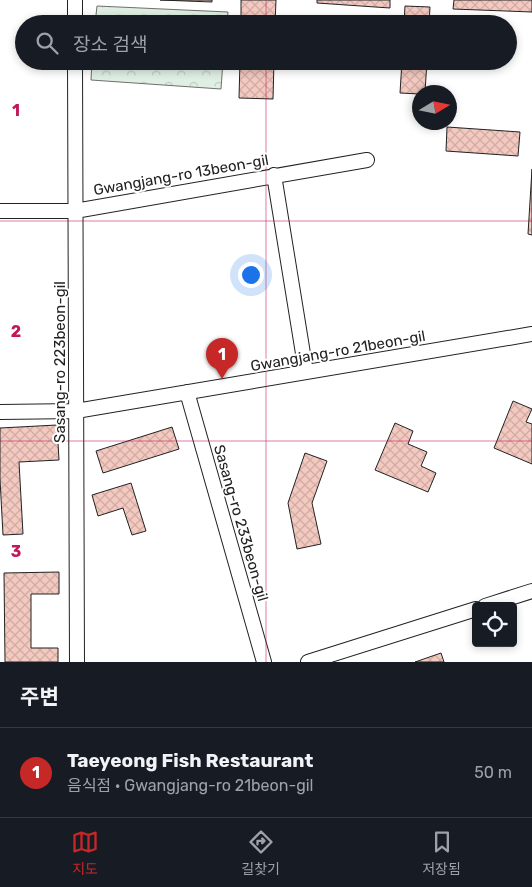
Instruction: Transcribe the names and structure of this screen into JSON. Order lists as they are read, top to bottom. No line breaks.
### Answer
{"streets":{"street":["Gwangjang-ro 13beon-gil","Gwangjang-ro 21beon-gil","Sasang-ro 223beon-gil","Sasang-ro 233beon-gil"]},"crossings":[["Gwangjang-ro 13beon-gil","Sasang-ro 223beon-gil"],["Gwangjang-ro 21beon-gil","Sasang-ro 223beon-gil"],["Gwangjang-ro 21beon-gil","Sasang-ro 233beon-gil"]],"north":"right","page":{"search":"장소 검색","pins":"1","heading":"주변","list":[{"mark":"1","name":"Taeyeong Fish Restaurant","note":"음식점 · Gwangjang-ro 21beon-gil","value":"50 m"}],"nav":["지도","길찾기","저장됨"]},"grid":{"rows":["1","2","3"]}}
